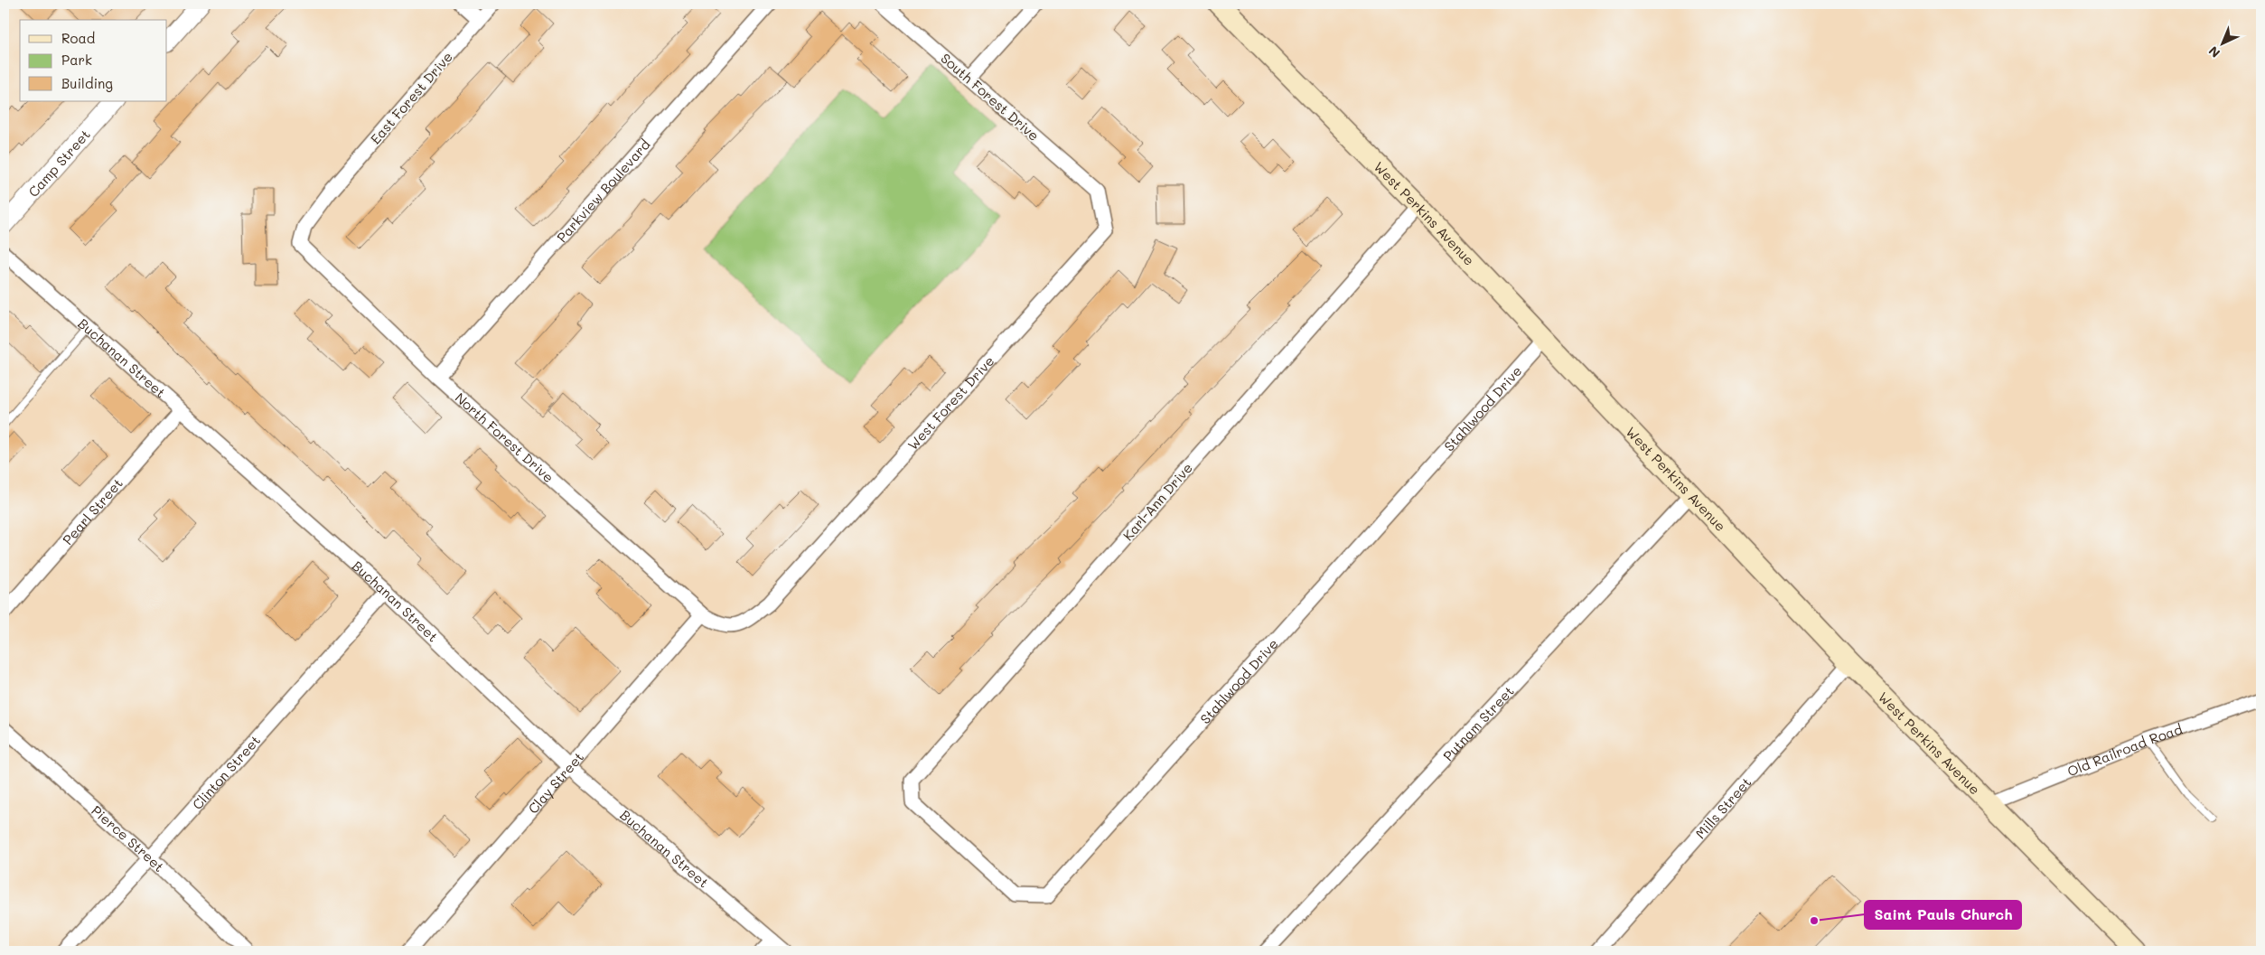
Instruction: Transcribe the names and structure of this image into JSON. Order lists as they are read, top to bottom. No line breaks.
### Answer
{"streets":{"main road":["West Perkins Avenue"],"street":["South Forest Drive","East Forest Drive","Camp Street","Parkview Boulevard","Buchanan Street","West Forest Drive","Stahlwood Drive","North Forest Drive","Karl-Ann Drive","Pearl Street","Putnam Street","Old Railroad Road","Clinton Street","Clay Street","Mills Street","Pierce Street"]},"crossings":[["South Forest Drive","West Forest Drive"],["East Forest Drive","North Forest Drive"],["Parkview Boulevard","North Forest Drive"],["West Perkins Avenue","Stahlwood Drive"],["West Perkins Avenue","Karl-Ann Drive"],["West Perkins Avenue","Putnam Street"],["West Perkins Avenue","Old Railroad Road"],["West Perkins Avenue","Mills Street"],["Buchanan Street","Pearl Street"],["Buchanan Street","Clinton Street"],["Buchanan Street","Clay Street"],["West Forest Drive","North Forest Drive"],["Stahlwood Drive","Karl-Ann Drive"],["North Forest Drive","Clay Street"],["Clinton Street","Pierce Street"]],"places":["Saint Pauls Church"],"legend":["Road","Park","Building"],"north":"bottom left"}
